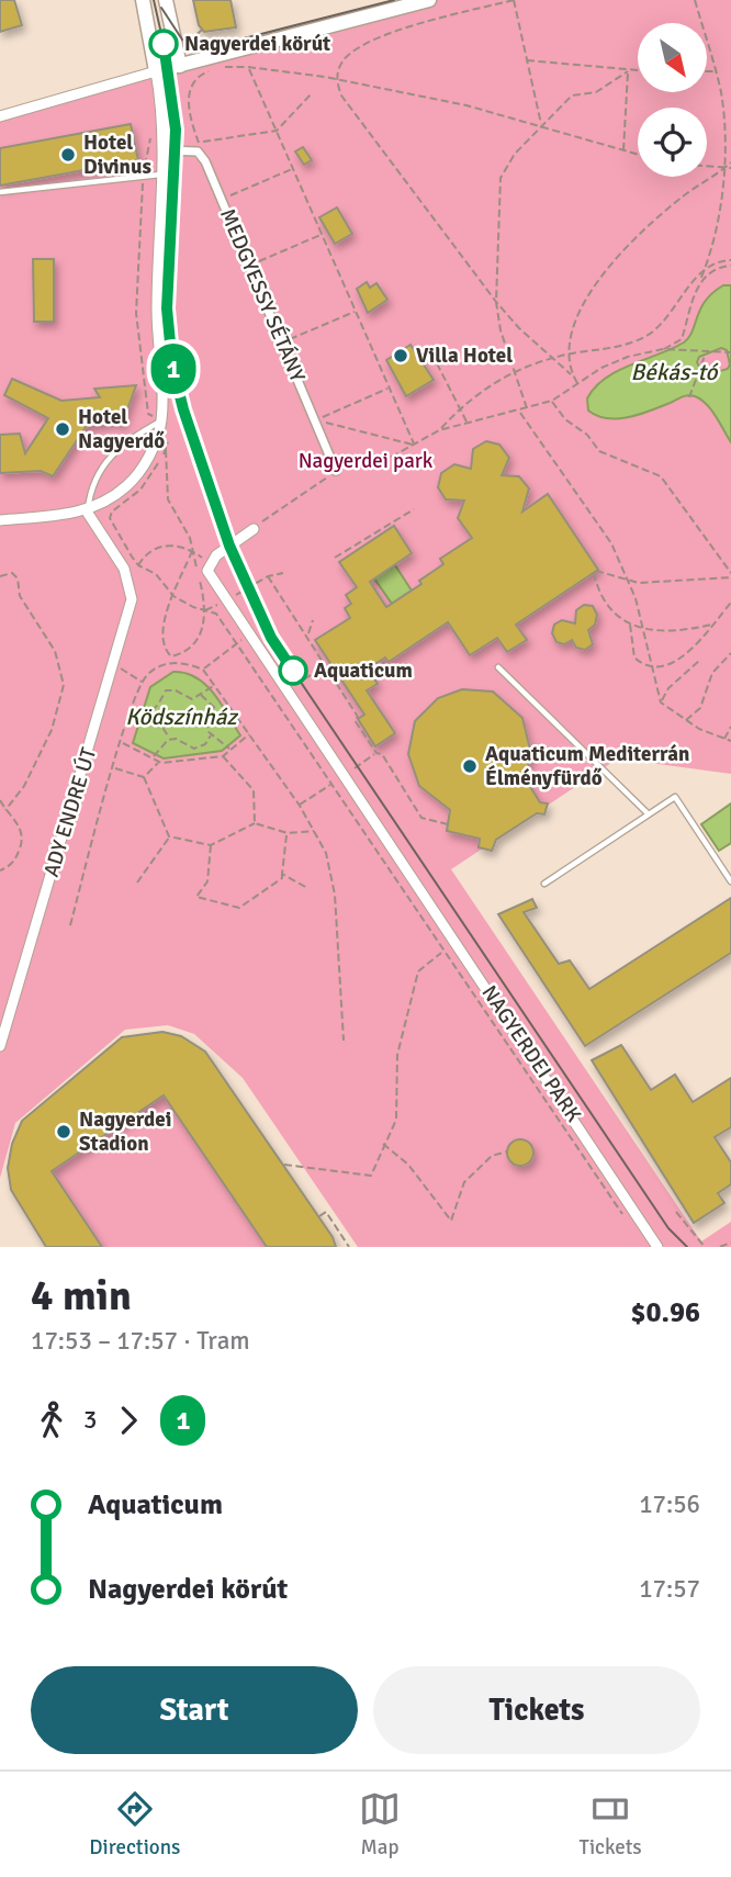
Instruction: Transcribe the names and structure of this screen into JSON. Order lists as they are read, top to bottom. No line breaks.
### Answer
{"streets":{"street":["MEDGYESSY SÉTÁNY","ADY ENDRE ÚT","NAGYERDEI PARK"]},"water":["Békás-tó","Ködszínház"],"parks":["Nagyerdei park"],"places":["Nagyerdei körút","Hotel Divinus","Villa Hotel","Hotel Nagyerdő","Aquaticum","Aquaticum Mediterrán Élményfürdő","Nagyerdei Stadion"],"lines":["tram line 1"],"north":"bottom right","page":{"on_map":"1","heading":["4 min","17:53 – 17:57 · Tram","$0.96"],"legs":["3","1"],"list":[{"name":"Aquaticum","value":"17:56"},{"name":"Nagyerdei körút","value":"17:57"}],"buttons":["Start","Tickets"],"tabs":["Directions","Map","Tickets"]}}
